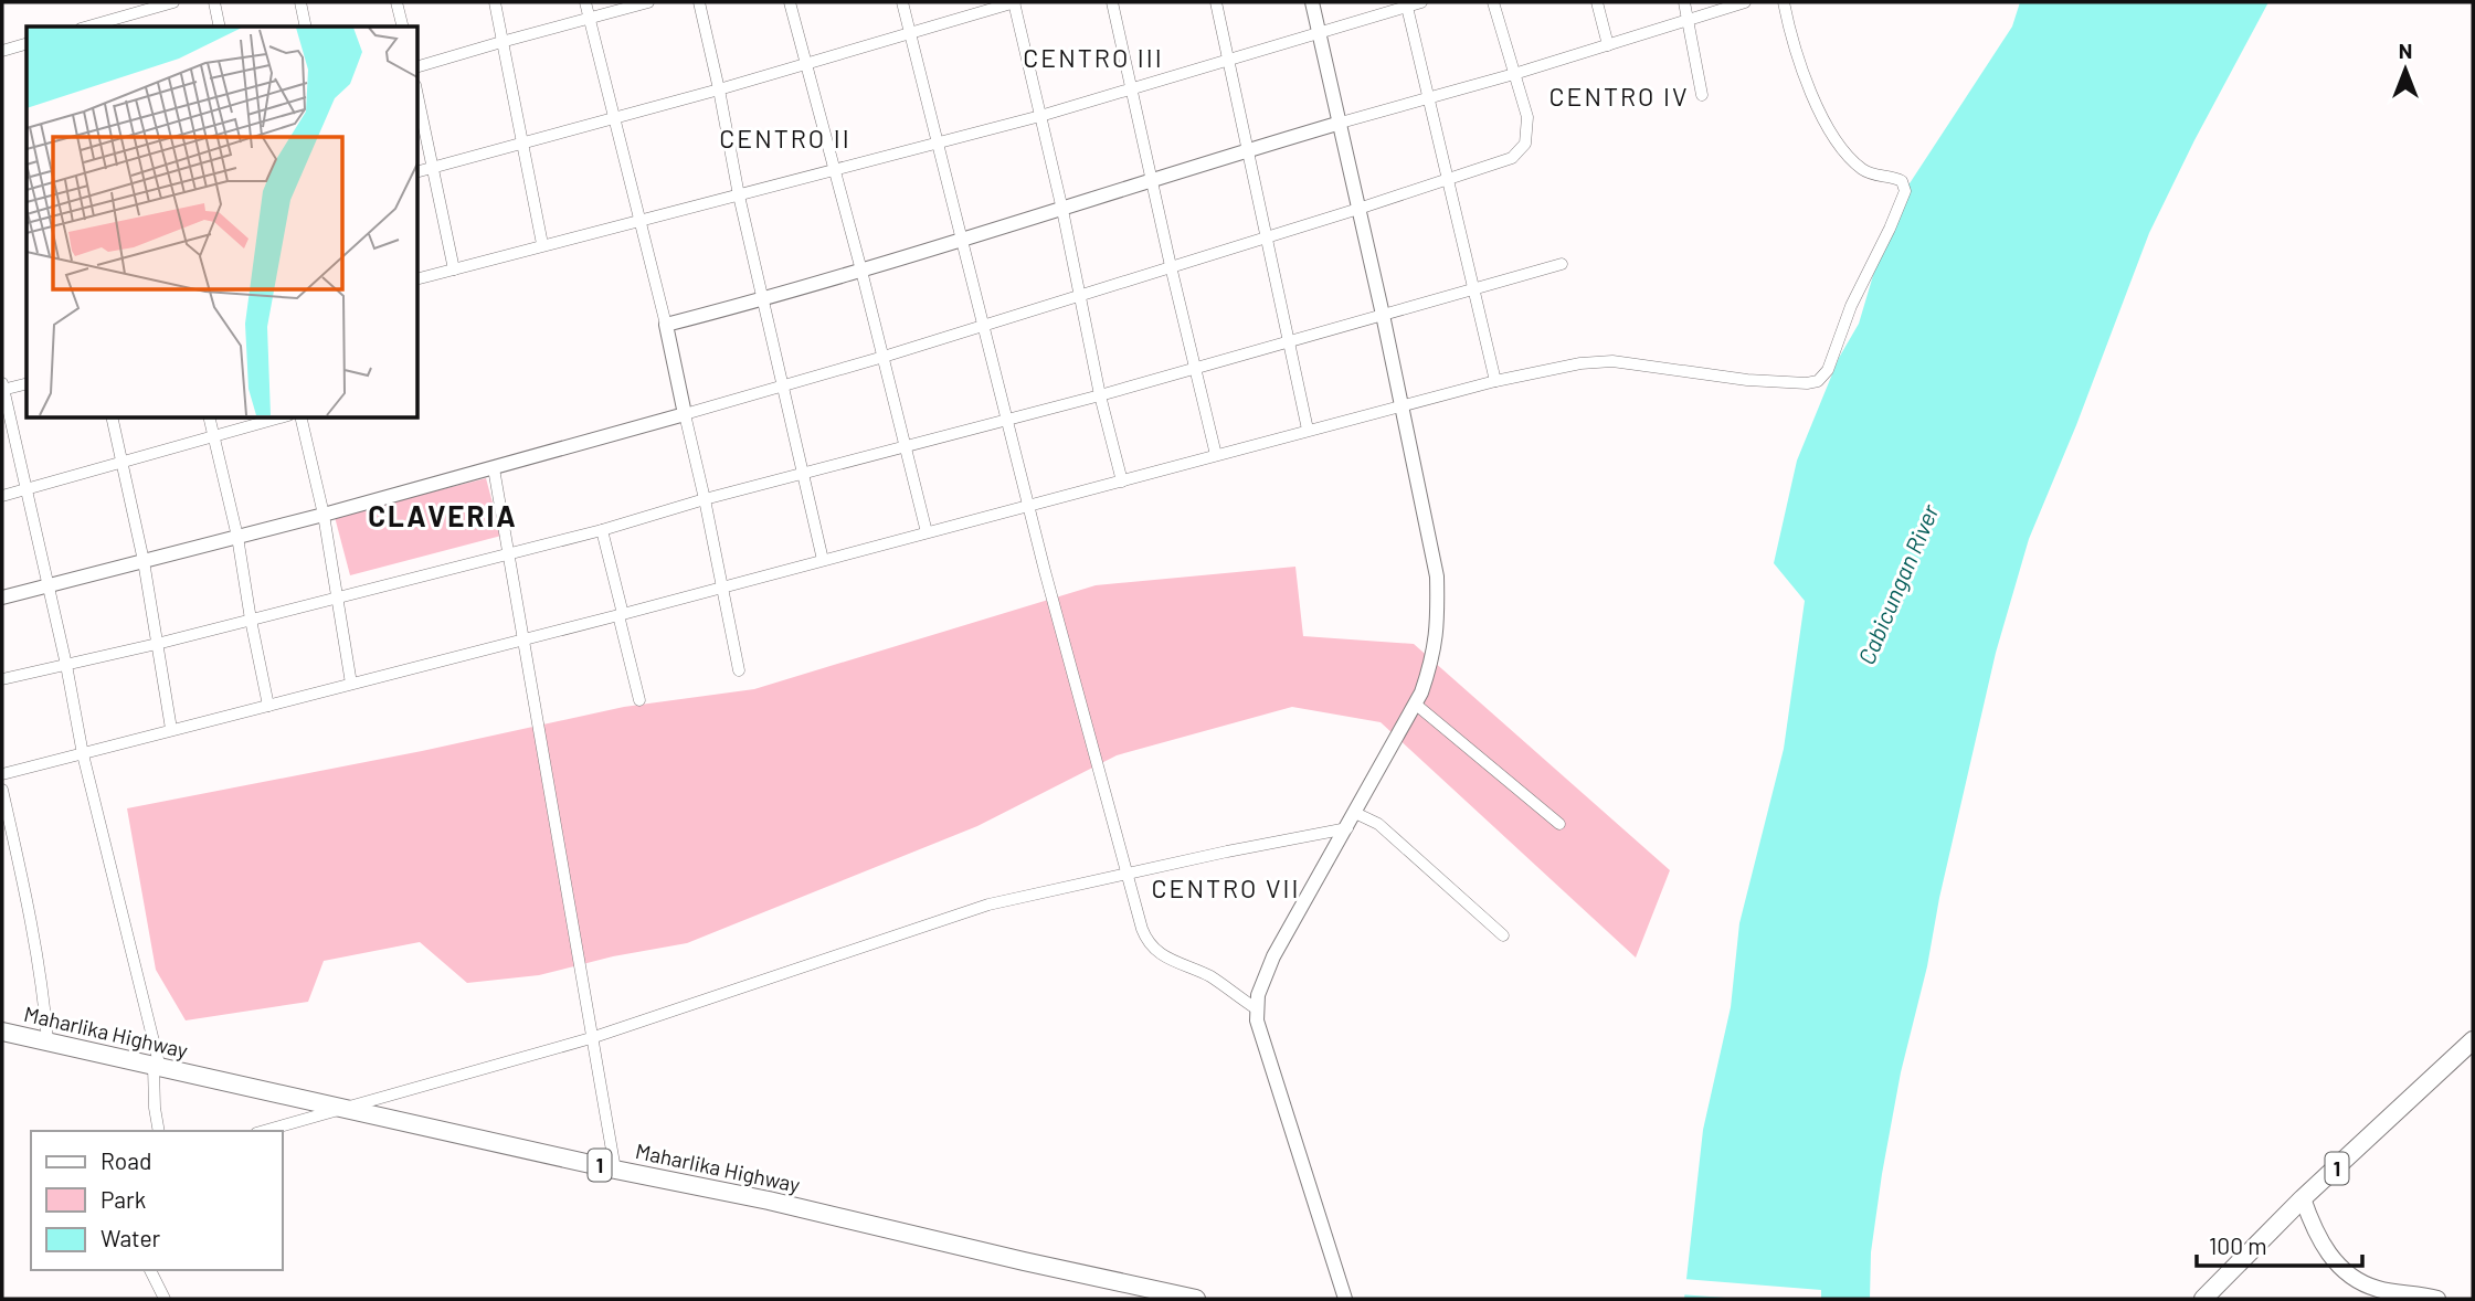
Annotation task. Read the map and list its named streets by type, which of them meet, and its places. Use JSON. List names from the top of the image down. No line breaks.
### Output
{"streets":{"highway":["Maharlika Highway","1"]},"districts":["CENTRO III","CENTRO IV","CENTRO II","CLAVERIA","CENTRO VII"],"water":["Cabicungan River"],"legend":["Road","Park","Water"],"scale_bar":"100 m","north":"top"}
